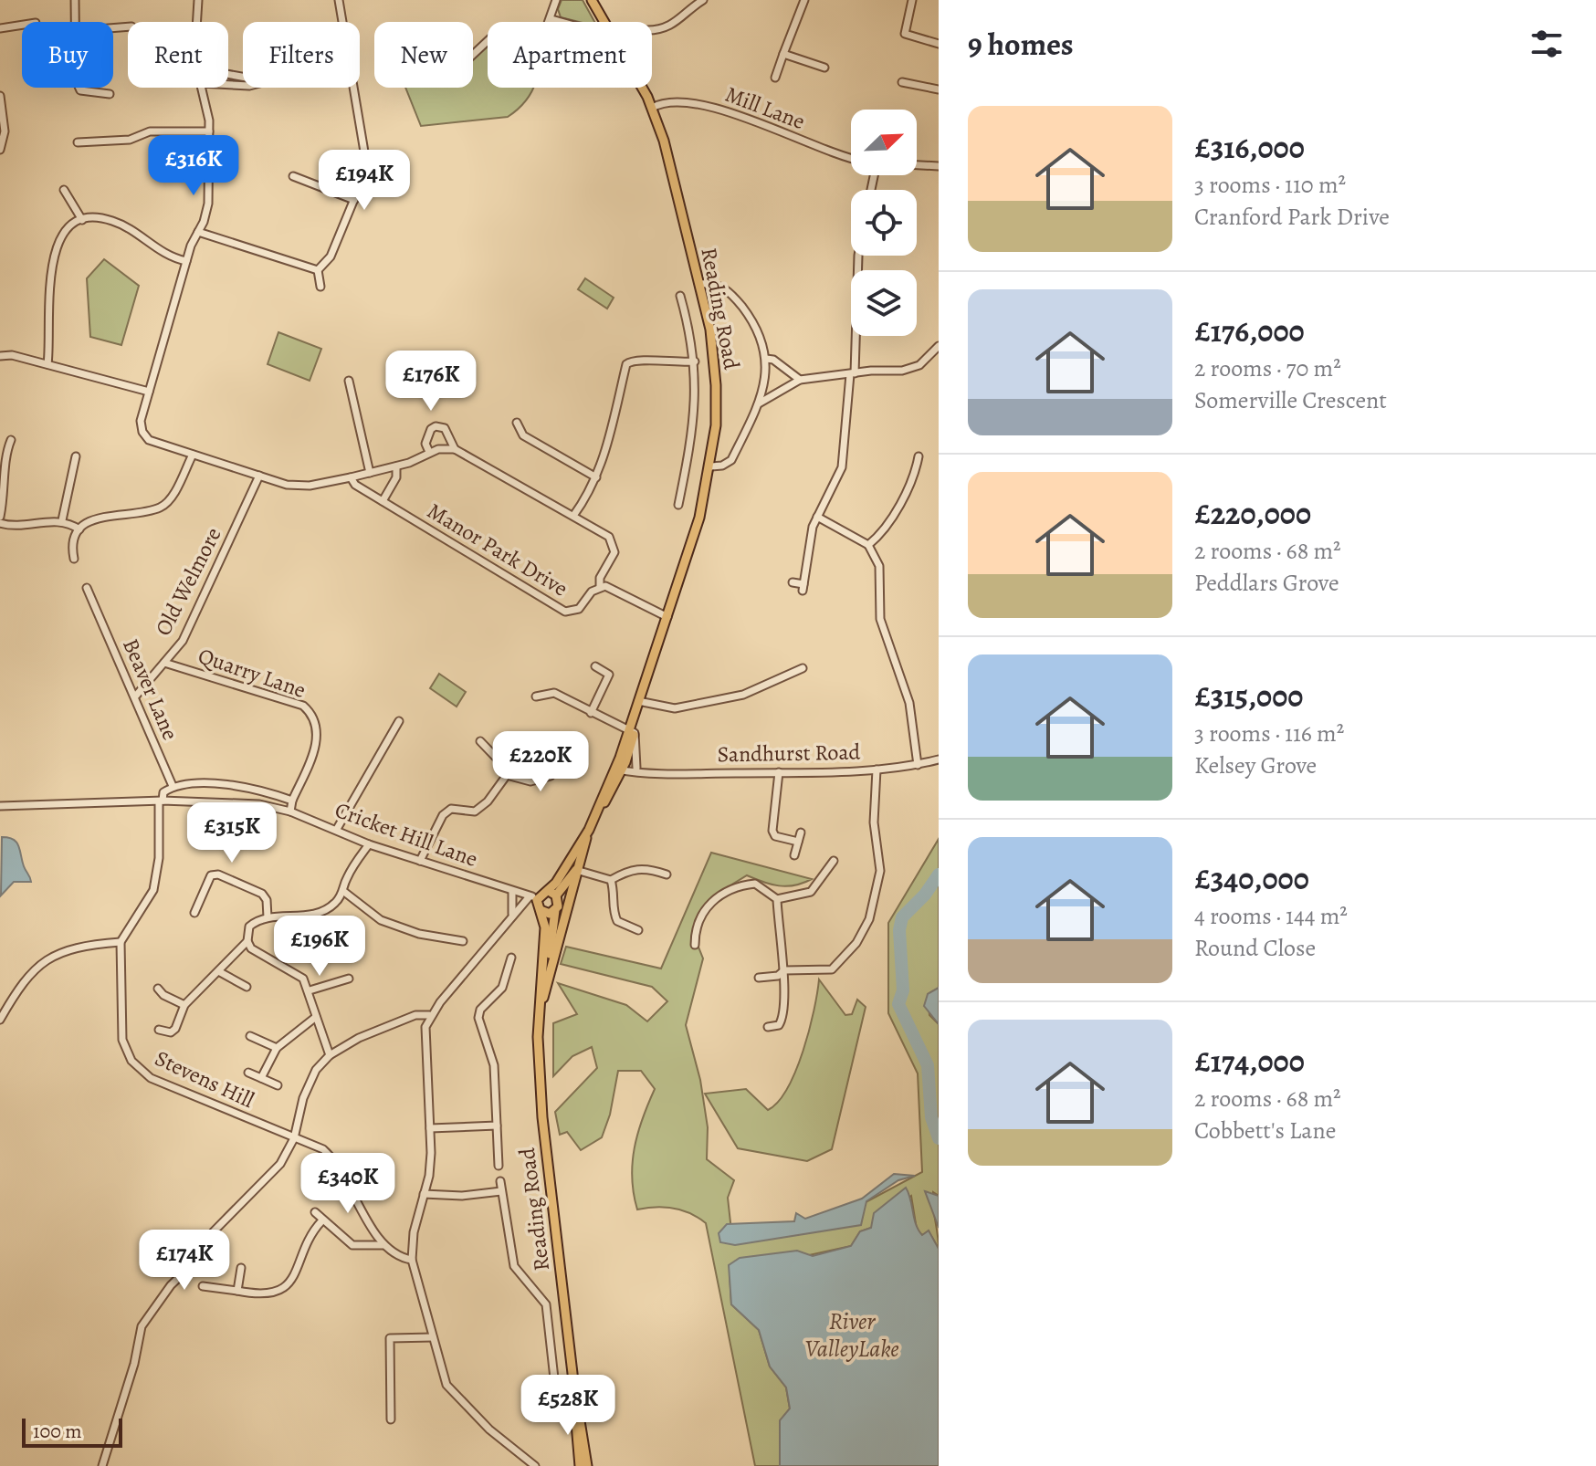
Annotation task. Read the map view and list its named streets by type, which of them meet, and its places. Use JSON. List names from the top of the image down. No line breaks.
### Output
{"streets":{"main road":["Reading Road"],"street":["Mill Lane","Manor Park Drive","Old Welmore","Quarry Lane","Beaver Lane","Sandhurst Road","Cricket Hill Lane","Stevens Hill"]},"crossings":[["Mill Lane","Reading Road"],["Reading Road","Manor Park Drive"],["Reading Road","Sandhurst Road"],["Reading Road","Cricket Hill Lane"],["Old Welmore","Quarry Lane"],["Old Welmore","Beaver Lane"],["Quarry Lane","Cricket Hill Lane"]],"water":["River ValleyLake"],"scale_bar":"100 m","north":"top right","page":{"heading":"9 homes","chip":["Buy","Rent","Filters","New","Apartment"],"list":[{"name":"£316,000","note":"3 rooms · 110 m² · Cranford Park Drive"},{"name":"£176,000","note":"2 rooms · 70 m² · Somerville Crescent"},{"name":"£220,000","note":"2 rooms · 68 m² · Peddlars Grove"},{"name":"£315,000","note":"3 rooms · 116 m² · Kelsey Grove"},{"name":"£340,000","note":"4 rooms · 144 m² · Round Close"},{"name":"£174,000","note":"2 rooms · 68 m² · Cobbett's Lane"}],"price":["£316K","£194K","£176K","£220K","£315K","£196K","£340K","£174K","£528K"],"scale":"100 m"}}
